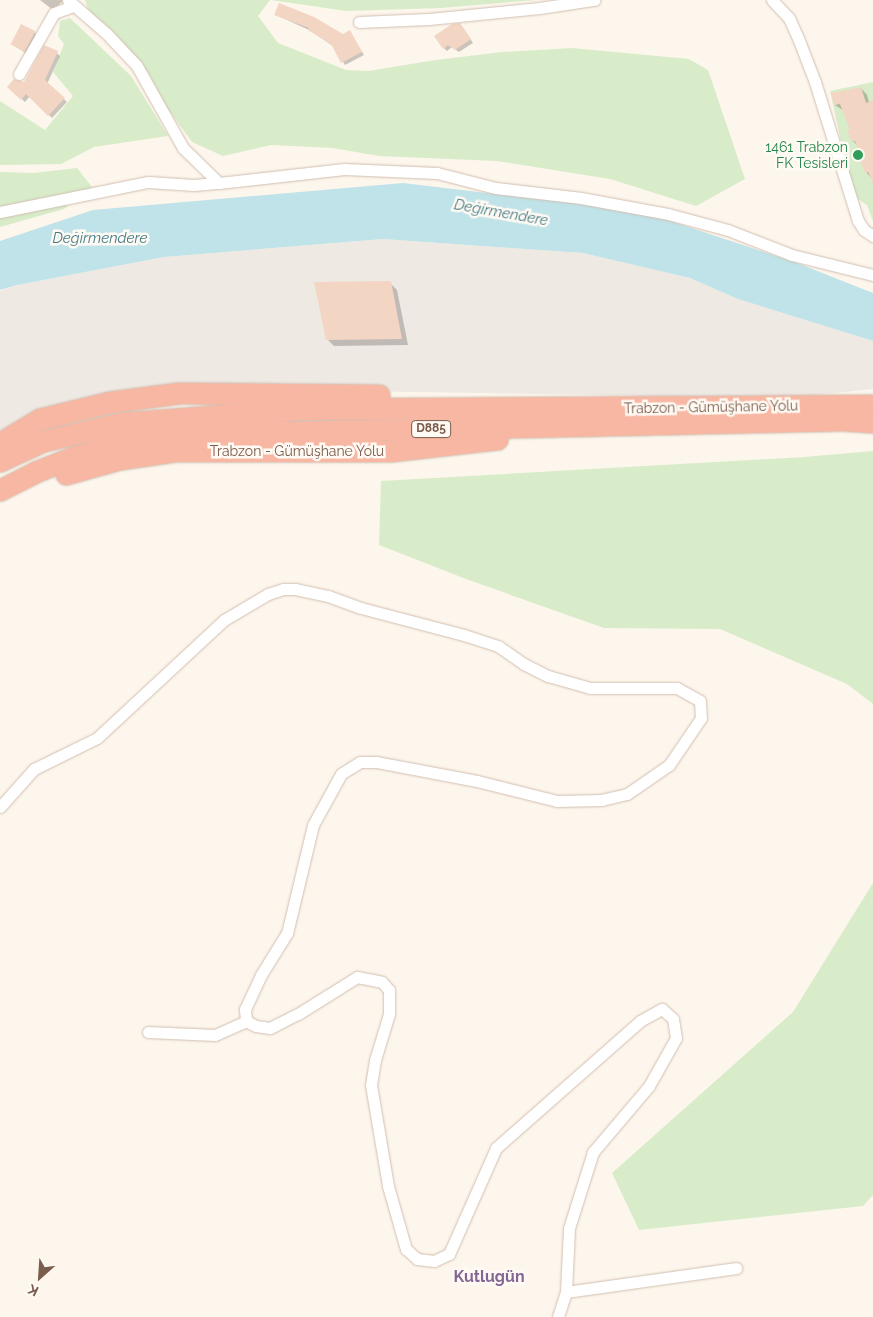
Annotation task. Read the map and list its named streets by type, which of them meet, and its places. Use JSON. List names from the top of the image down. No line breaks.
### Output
{"streets":{"highway":["Trabzon - Gümüşhane Yolu","D885"]},"districts":["Kutlugün"],"water":["Değirmendere"],"places":["1461 Trabzon FK Tesisleri"],"north":"bottom left"}
